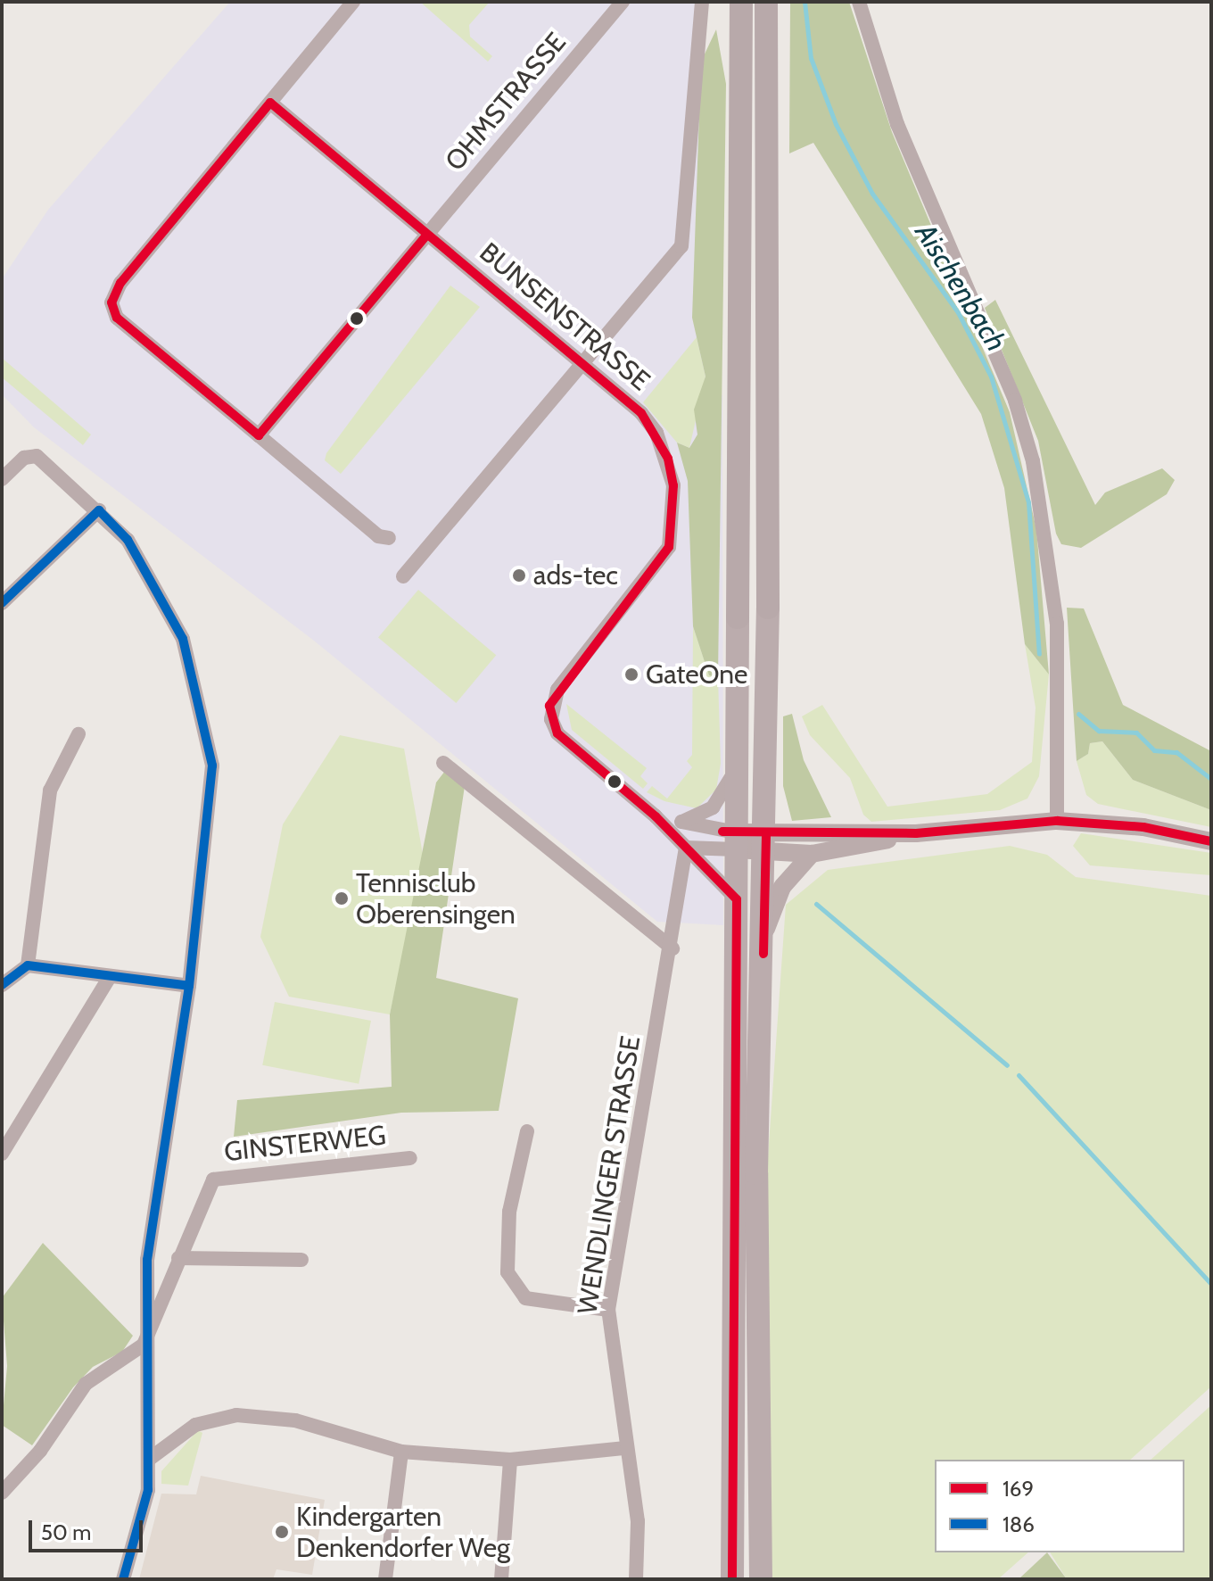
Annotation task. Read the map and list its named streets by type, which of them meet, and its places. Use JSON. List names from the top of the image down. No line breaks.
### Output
{"streets":{"street":["OHMSTRASSE","BUNSENSTRASSE","GINSTERWEG","WENDLINGER STRASSE"]},"crossings":[["OHMSTRASSE","BUNSENSTRASSE"],["BUNSENSTRASSE","WENDLINGER STRASSE"]],"water":["Aischenbach"],"places":["ads-tec","GateOne","Tennisclub Oberensingen","Kindergarten Denkendorfer Weg"],"lines":["transit line 169","transit line 186"],"legend":["169","186"],"scale_bar":"50 m"}
